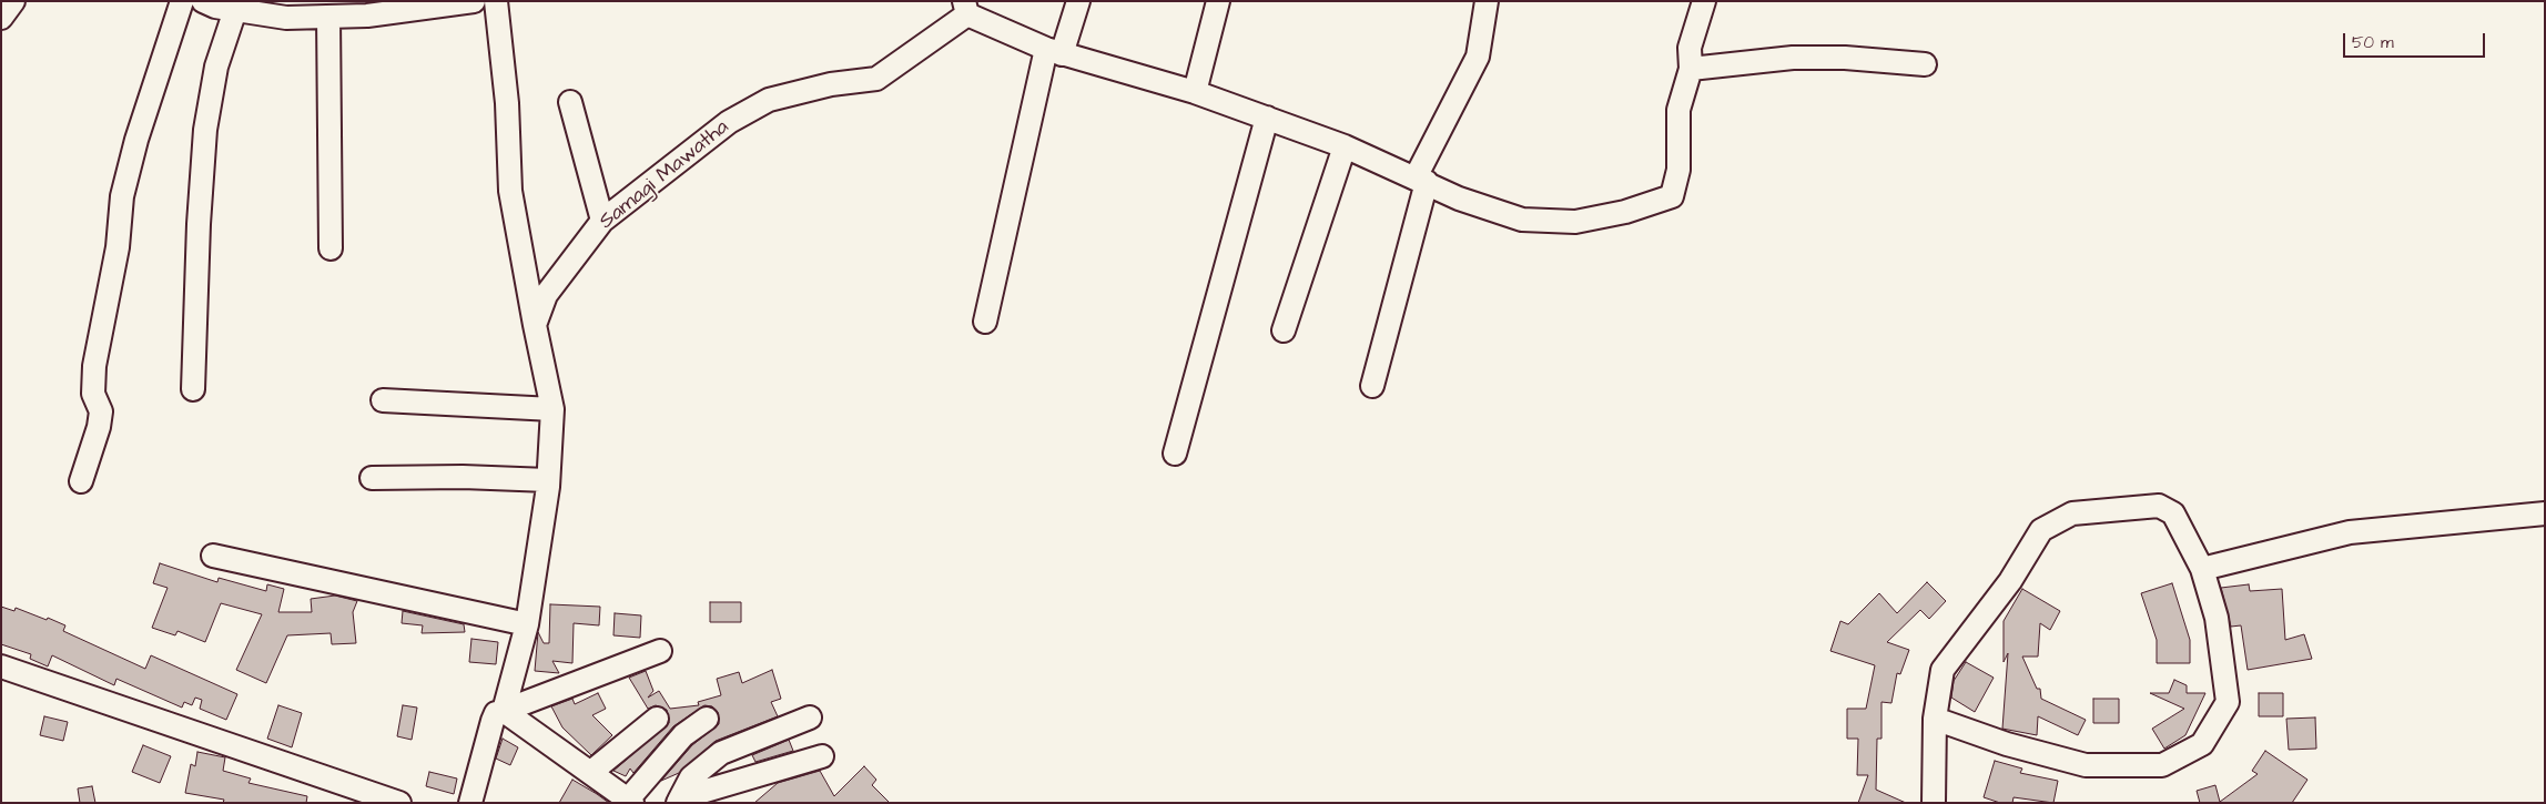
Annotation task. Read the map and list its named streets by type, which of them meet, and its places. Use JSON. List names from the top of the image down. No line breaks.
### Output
{"streets":{"street":["Samagi Mawatha"]},"scale_bar":"50 m"}
